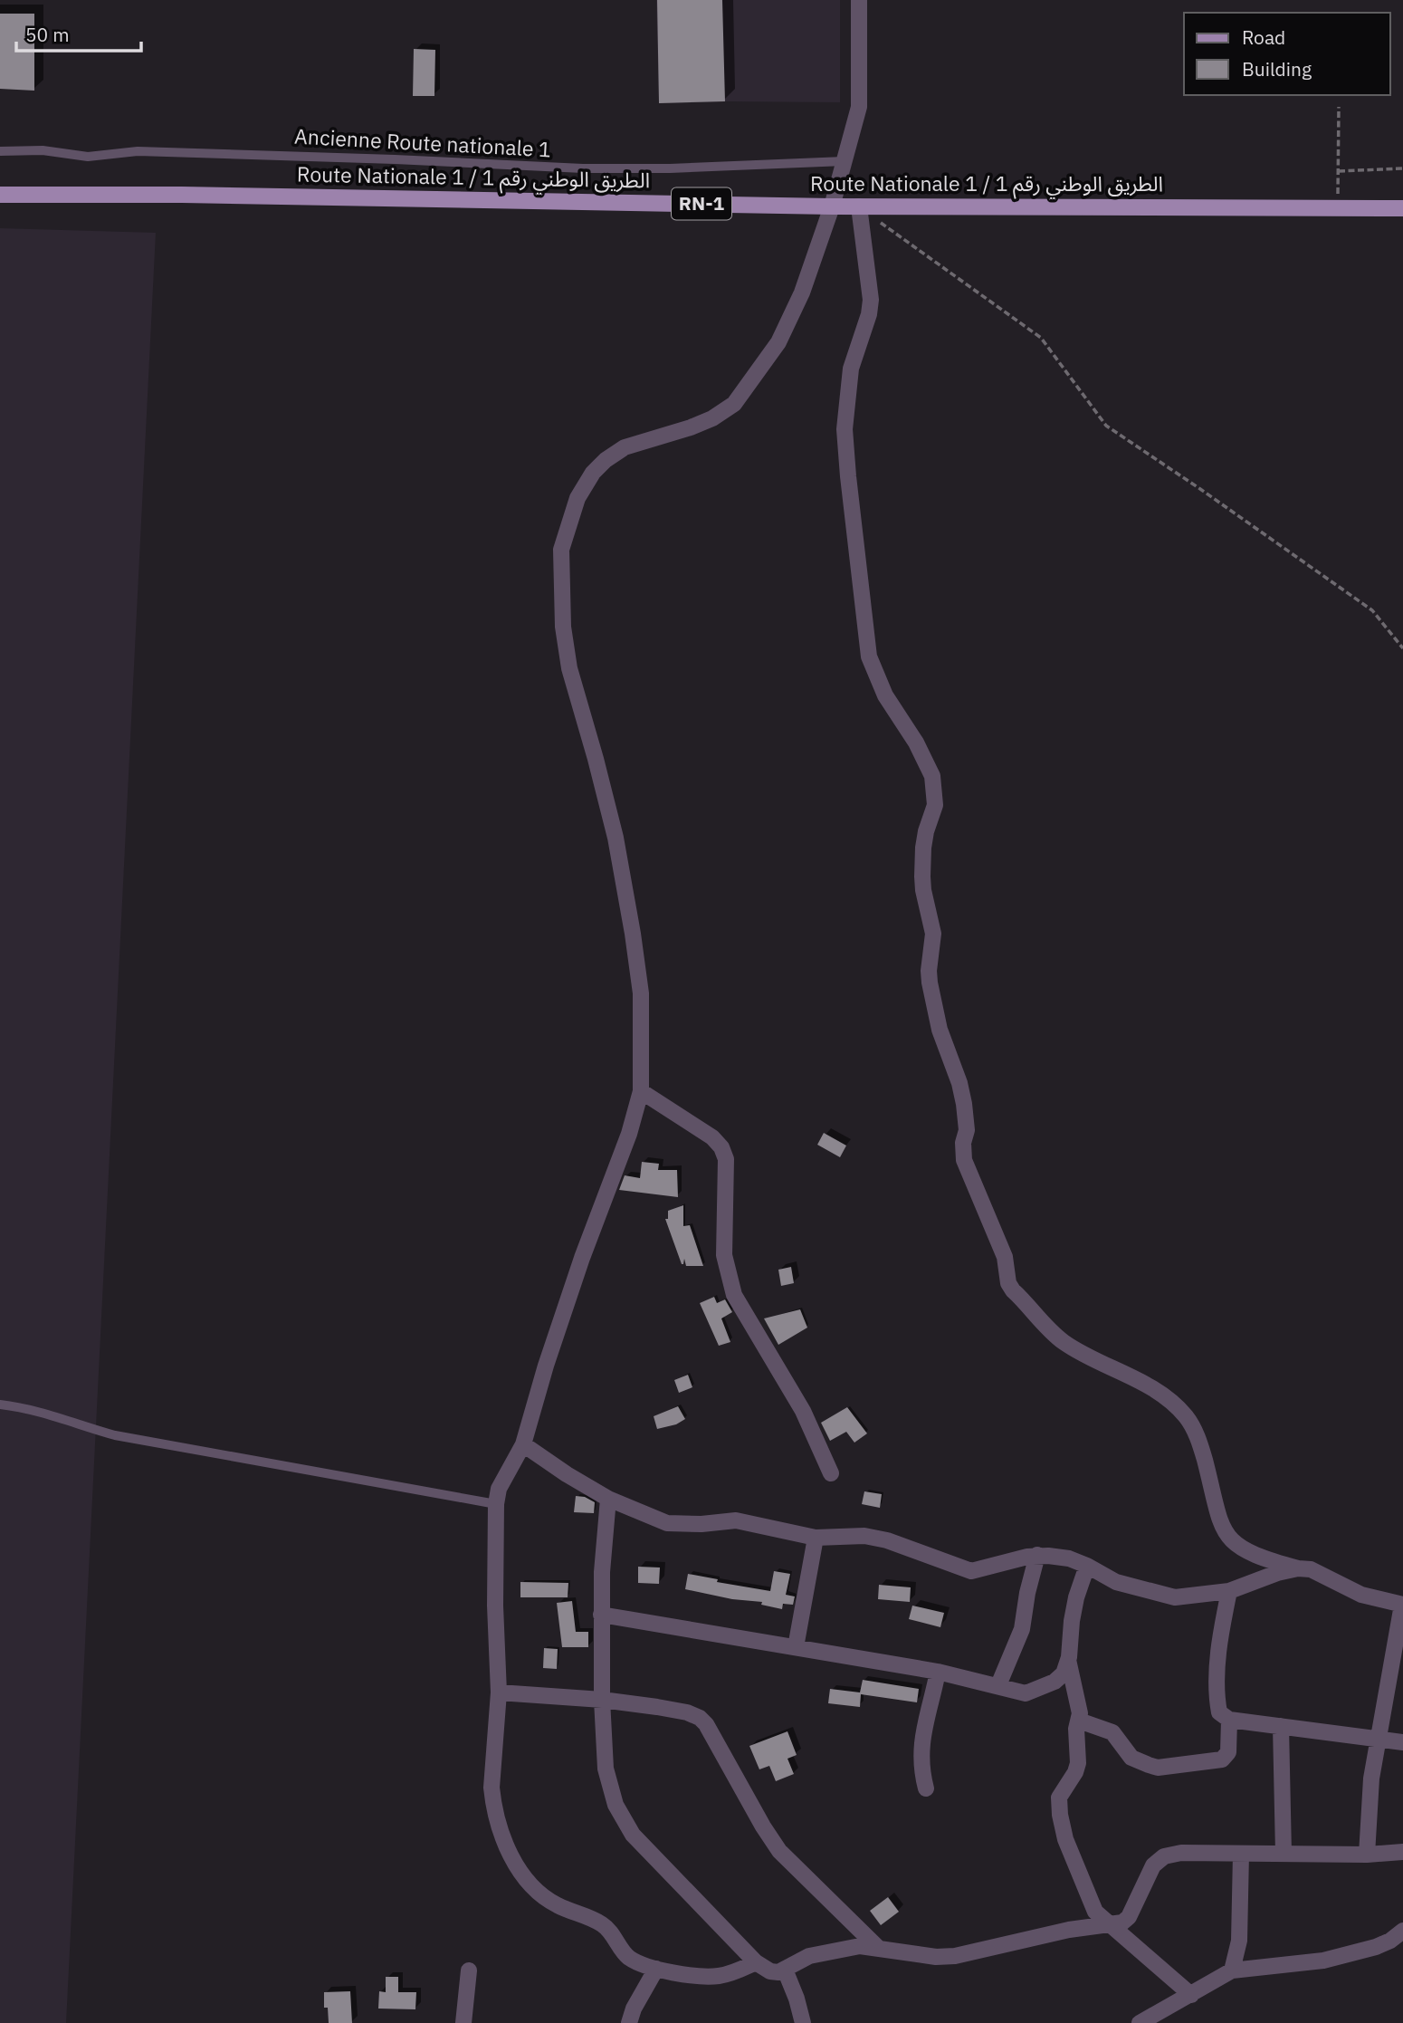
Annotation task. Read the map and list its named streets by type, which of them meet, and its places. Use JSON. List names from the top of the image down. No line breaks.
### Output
{"streets":{"main road":["Route Nationale 1 / الطريق الوطني رقم 1","RN-1"],"lane":["Ancienne Route nationale 1"]},"legend":["Road","Building"],"scale_bar":"50 m"}
